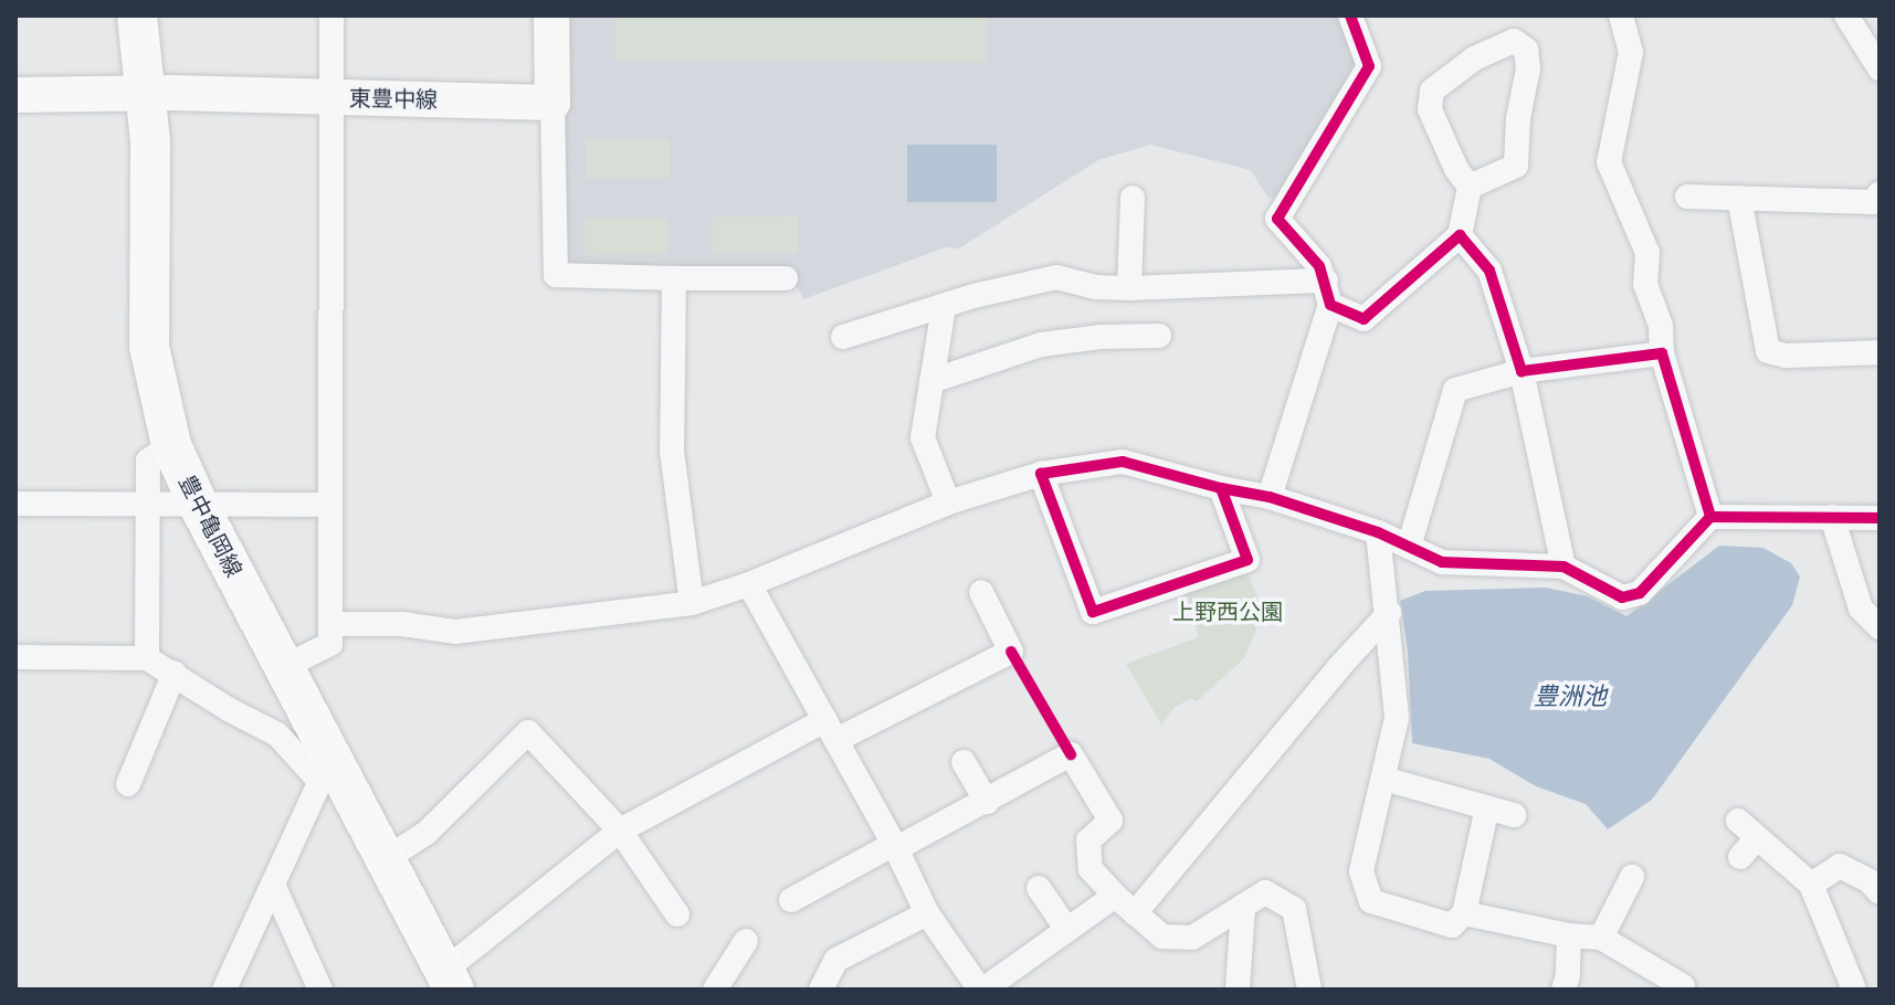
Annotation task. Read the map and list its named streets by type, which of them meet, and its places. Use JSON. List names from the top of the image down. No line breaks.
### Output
{"streets":{"main road":["豊中亀岡線"],"street":["東豊中線"]},"crossings":[["東豊中線","豊中亀岡線"]],"water":["豊洲池"],"parks":["上野西公園"]}
